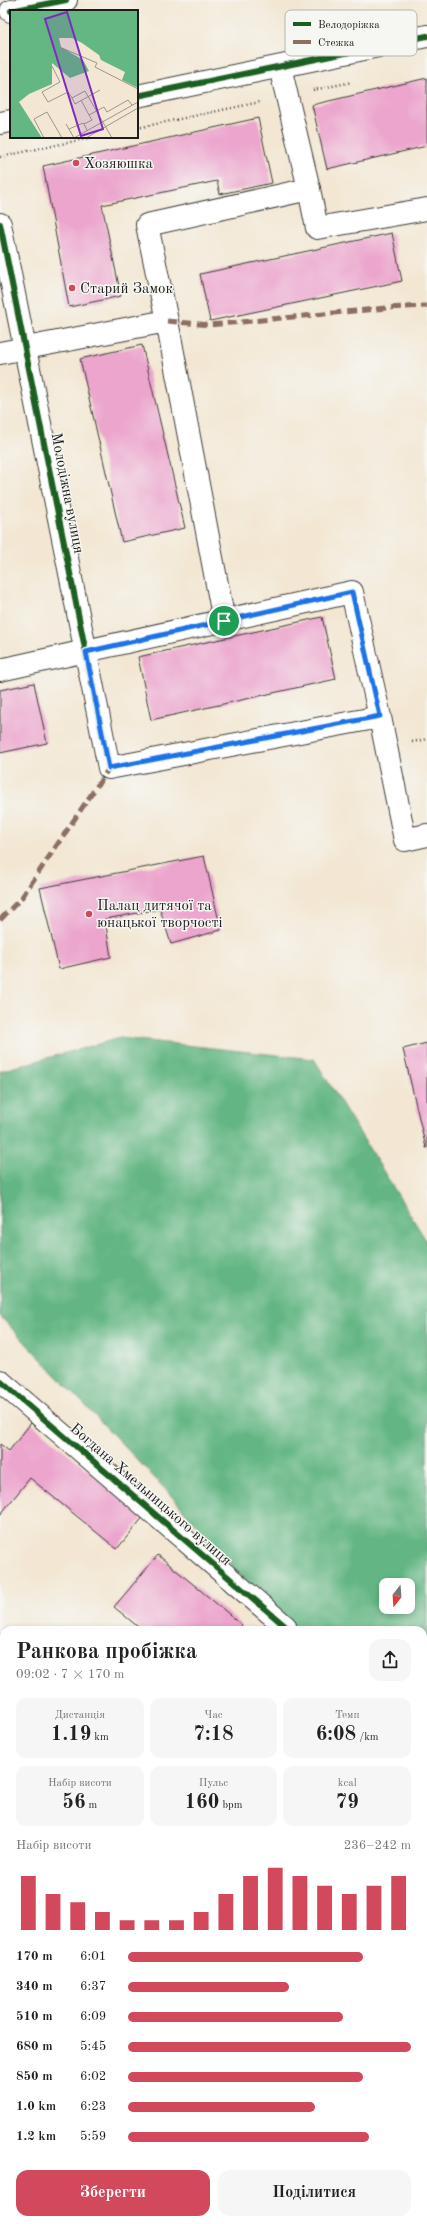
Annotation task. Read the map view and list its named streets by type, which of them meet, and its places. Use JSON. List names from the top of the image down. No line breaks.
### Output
{"streets":{"street":["Молодіжна вулиця","Богдана Хмельницького вулиця"]},"places":["Хозяюшка","Старий Замок","Палац дитячої та юнацької творчості"],"legend":["Велодоріжка","Стежка"],"north":"bottom","page":{"heading":["Ранкова пробіжка","09:02 · 7 × 170 m"],"stats":[["Дистанція","1.19 km"],["Час","7:18"],["Темп","6:08 /km"],["Набір висоти","56 m"],["Пульс","160 bpm"],["kcal","79"]],"chart":["Набір висоти","236–242 m"],"list":[{"name":"170 m","note":"6:01"},{"name":"340 m","note":"6:37"},{"name":"510 m","note":"6:09"},{"name":"680 m","note":"5:45"},{"name":"850 m","note":"6:02"},{"name":"1.0 km","note":"6:23"},{"name":"1.2 km","note":"5:59"}],"buttons":["Зберегти","Поділитися"]}}
